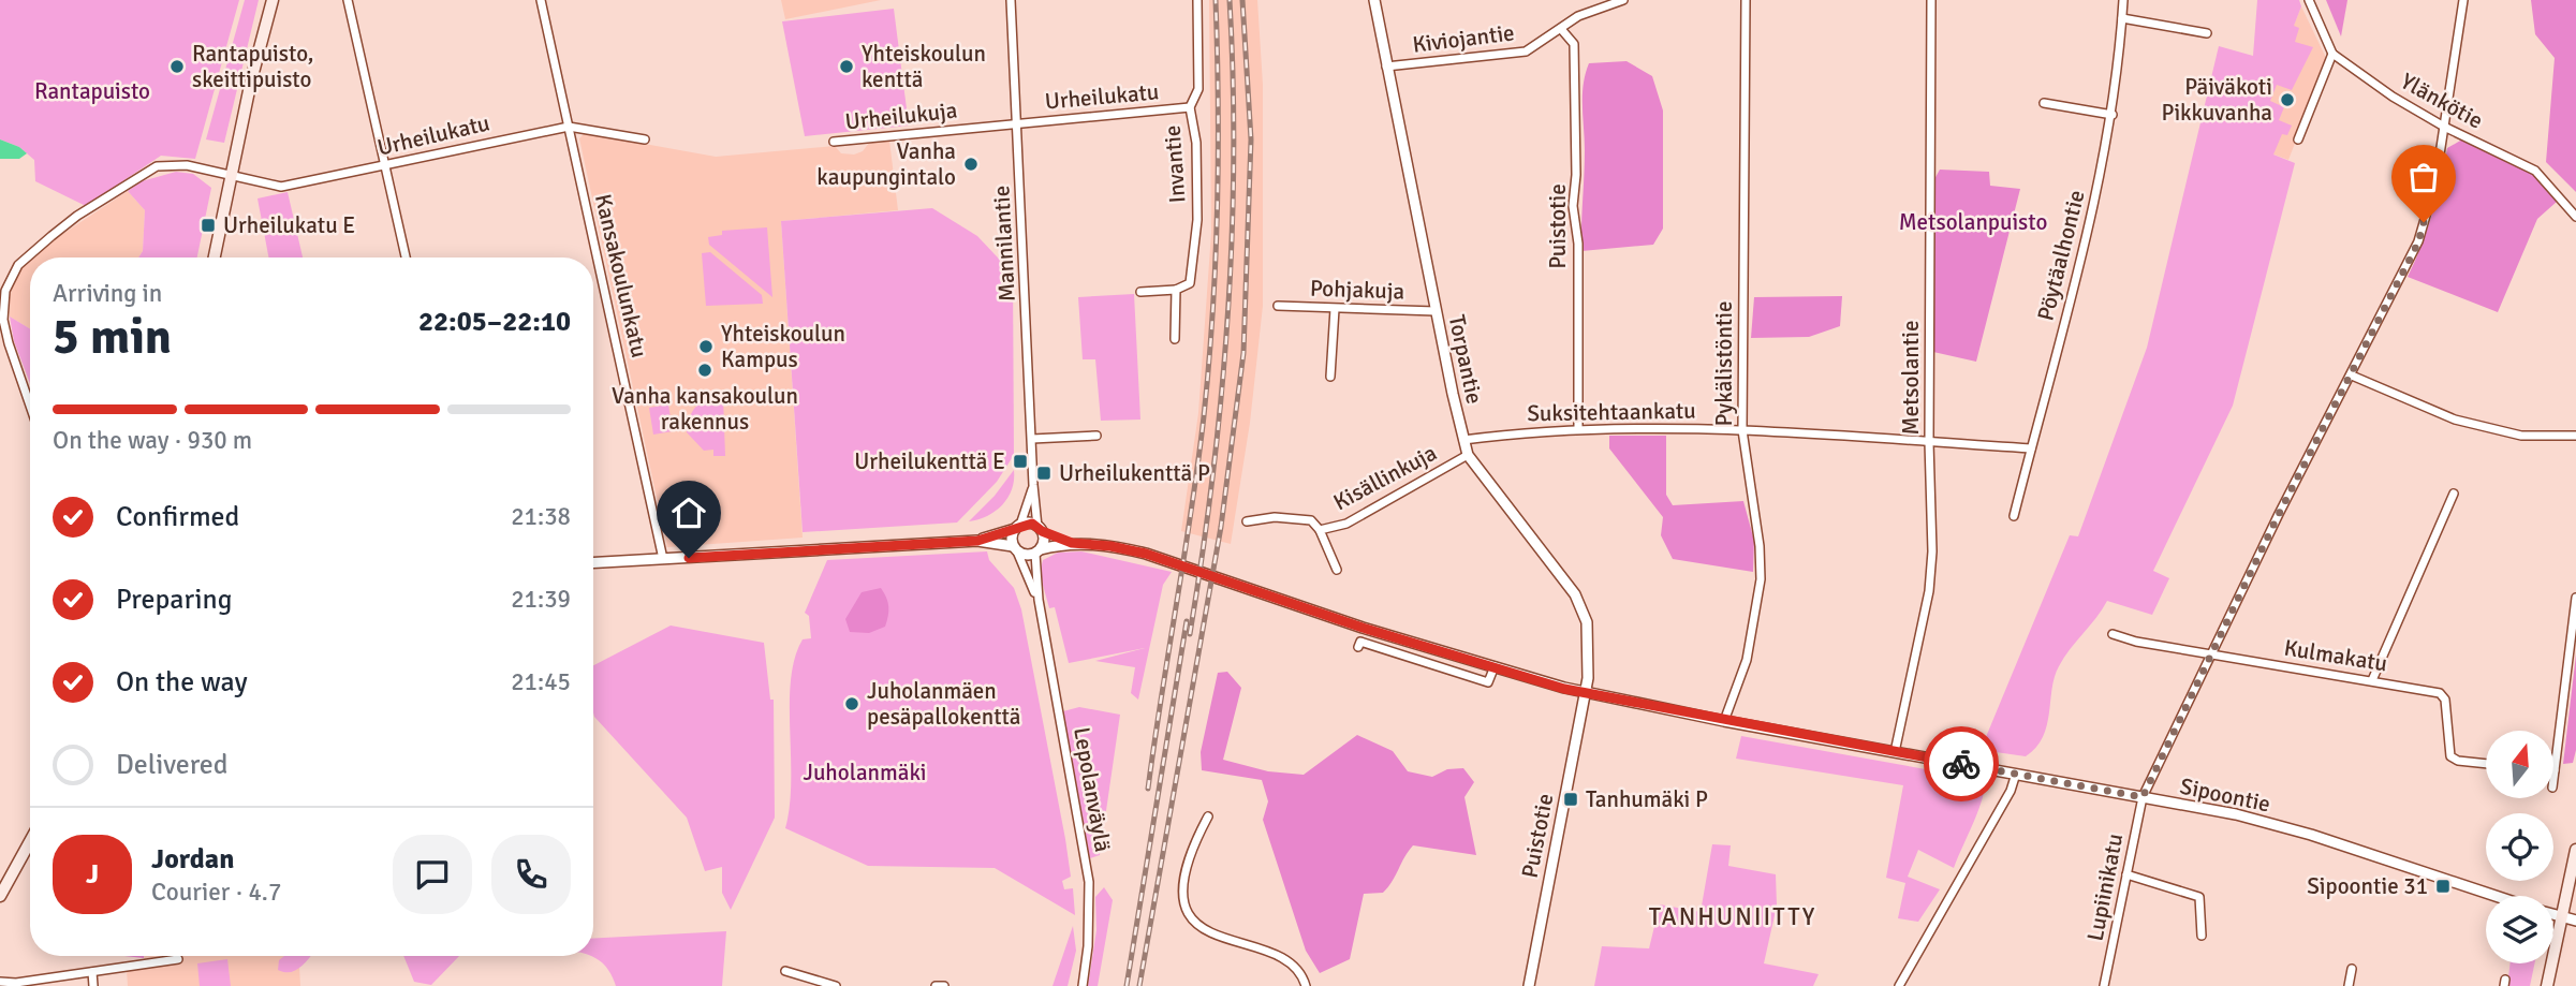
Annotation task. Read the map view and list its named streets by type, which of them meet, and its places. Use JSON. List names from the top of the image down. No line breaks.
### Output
{"streets":{"street":["Kiviojantie","Urheilukatu","Ylänkötie","Urheilukuja","Invantie","Puistotie","Mannilantie","Pöytäalhontie","Kansakoulunkatu","Pohjakuja","Torpantie","Pykälistöntie","Metsolantie","Suksitehtaankatu","Kisällinkuja","Kulmakatu","Lepolanväylä","Sipoontie","Lupiinikatu"]},"crossings":[["Kiviojantie","Puistotie"],["Kiviojantie","Torpantie"],["Urheilukatu","Urheilukuja"],["Urheilukatu","Invantie"],["Urheilukatu","Mannilantie"],["Urheilukatu","Kansakoulunkatu"],["Ylänkötie","Lupiinikatu"],["Urheilukuja","Mannilantie"],["Puistotie","Torpantie"],["Puistotie","Suksitehtaankatu"],["Puistotie","Sipoontie"],["Mannilantie","Sipoontie"],["Pöytäalhontie","Suksitehtaankatu"],["Pohjakuja","Torpantie"],["Torpantie","Suksitehtaankatu"],["Torpantie","Kisällinkuja"],["Torpantie","Sipoontie"],["Pykälistöntie","Suksitehtaankatu"],["Pykälistöntie","Sipoontie"],["Metsolantie","Suksitehtaankatu"],["Metsolantie","Sipoontie"],["Kulmakatu","Lupiinikatu"],["Lepolanväylä","Sipoontie"],["Sipoontie","Lupiinikatu"]],"districts":["TANHUNIITTY"],"parks":["Rantapuisto","Metsolanpuisto","Juholanmäki"],"places":{"other":["Rantapuisto, skeittipuisto","Yhteiskoulun kenttä","Päiväkoti Pikkuvanha","Vanha kaupungintalo","Yhteiskoulun Kampus","Vanha kansakoulun rakennus","Juholanmäen pesäpallokenttä"],"transit":["Urheilukatu E","Urheilukenttä E","Urheilukenttä P","Tanhumäki P","Sipoontie 31"]},"north":"top","page":{"heading":["5 min","Arriving in","22:05–22:10"],"panel":["Jordan","Courier · 4.7"],"bar":"On the way · 930 m","list":[["Confirmed","21:38"],["Preparing","21:39"],["On the way","21:45"],"Delivered"],"round":"J"}}
